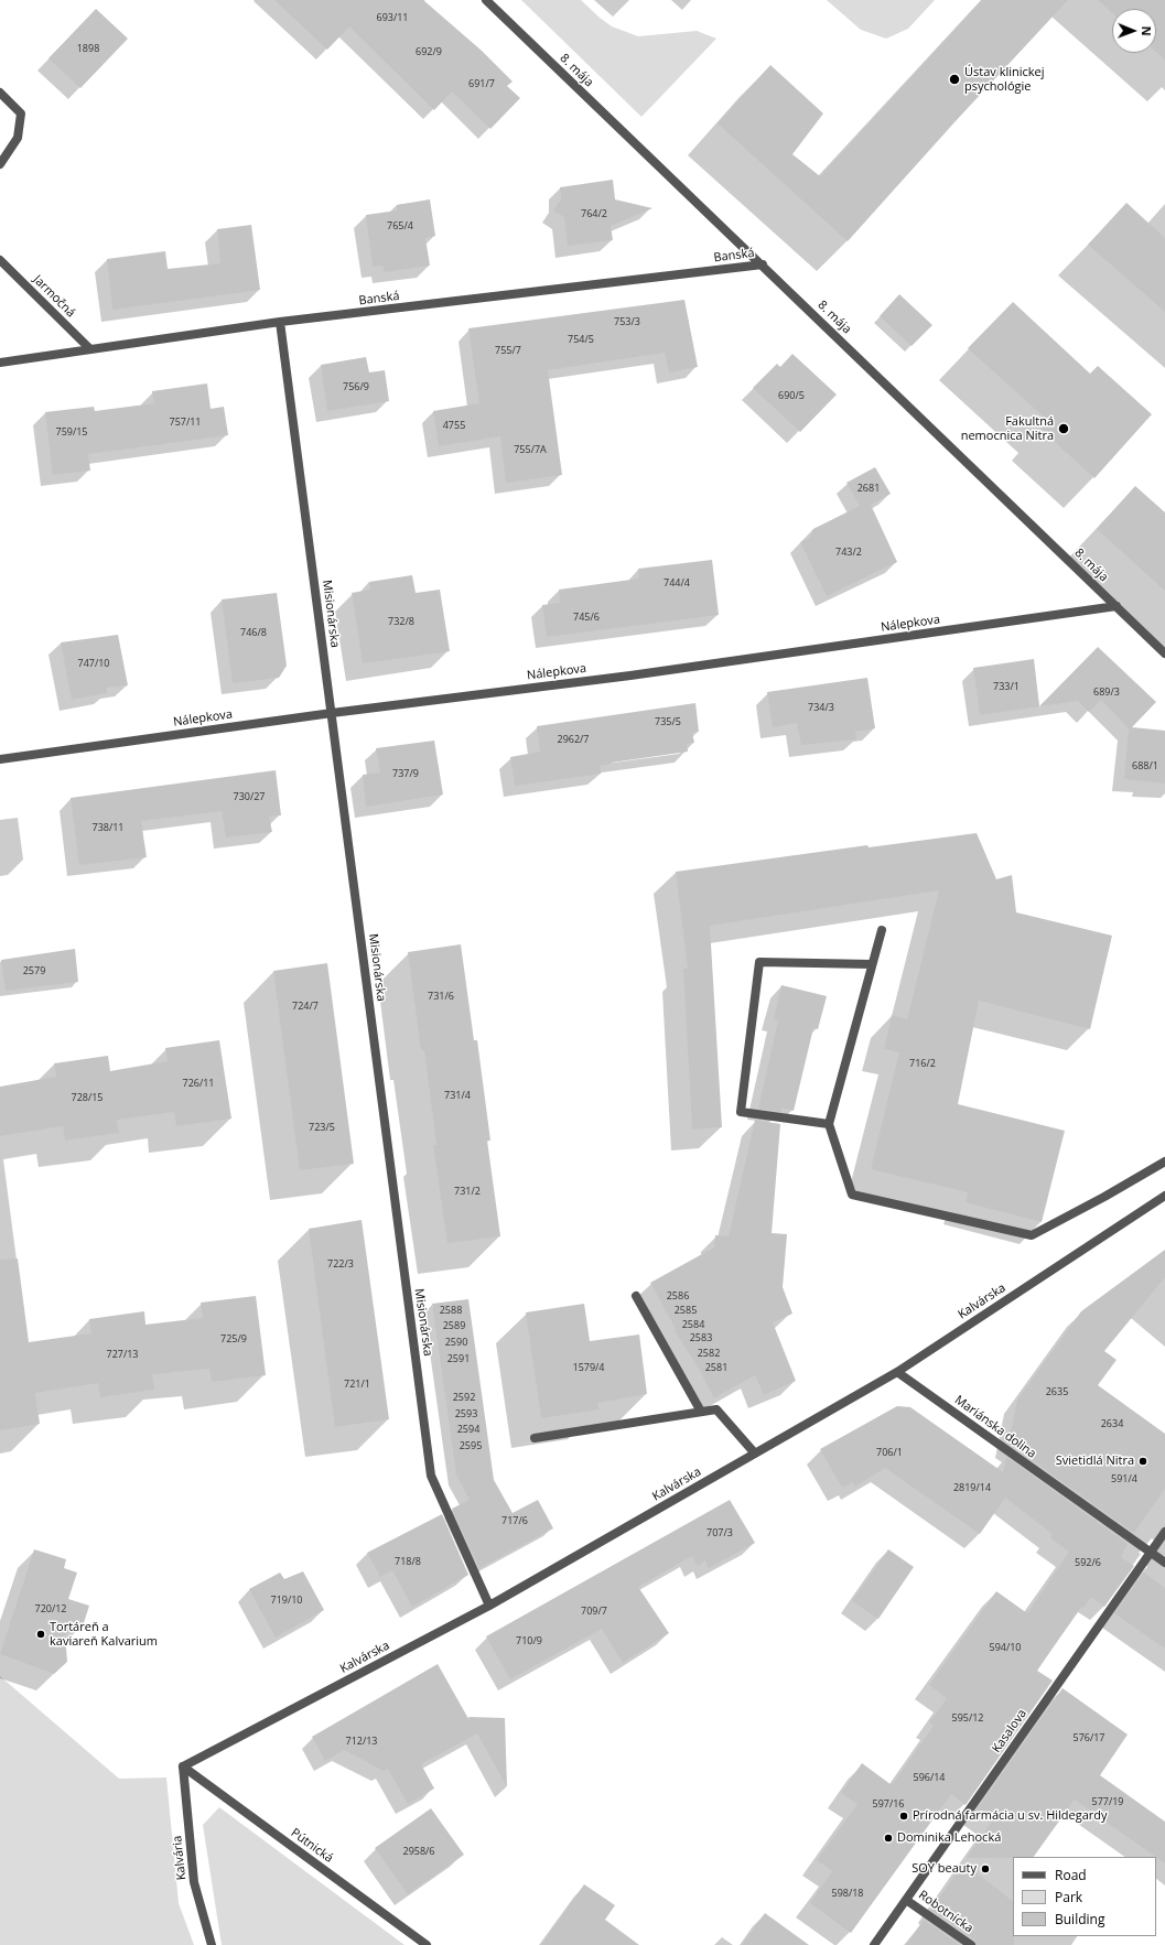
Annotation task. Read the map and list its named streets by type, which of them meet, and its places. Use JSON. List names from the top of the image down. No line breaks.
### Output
{"streets":{"street":["8. mája","Banská","Jarmočná","Misionárska","Nálepkova","Kalvárska","Mariánska dolina","Kasalova","Pútnická","Kalvária","Robotnícka"]},"crossings":[["8. mája","Banská"],["8. mája","Nálepkova"],["Banská","Jarmočná"],["Banská","Misionárska"],["Misionárska","Nálepkova"],["Misionárska","Kalvárska"],["Kalvárska","Mariánska dolina"],["Kalvárska","Pútnická"],["Kalvárska","Kalvária"],["Mariánska dolina","Kasalova"],["Kasalova","Robotnícka"],["Pútnická","Kalvária"]],"places":["Ústav klinickej psychológie","Fakultná nemocnica Nitra","Svietidlá Nitra","Tortáreň a kaviareň Kalvarium","Prírodná farmácia u sv. Hildegardy","Dominika Lehocká","SOY beauty"],"house_numbers":["693/11","1898","692/9","691/7","764/2","765/4","753/3","754/5","755/7","756/9","690/5","757/11","4755","759/15","755/7A","2681","743/2","744/4","745/6","732/8","746/8","747/10","733/1","689/3","734/3","735/5","2962/7","688/1","737/9","730/27","738/11","2579","731/6","724/7","716/2","726/11","731/4","728/15","723/5","731/2","722/3","2586","2588","2585","2584","2589","2583","725/9","2590","2582","727/13","2591","1579/4","2581","721/1","2635","2592","2593","2634","2594","2595","706/1","591/4","2819/14","717/6","707/3","718/8","592/6","719/10","720/12","709/7","710/9","594/10","595/12","576/17","712/13","596/14","577/19","597/16","2958/6","598/18"],"legend":["Road","Park","Building"],"north":"right"}
